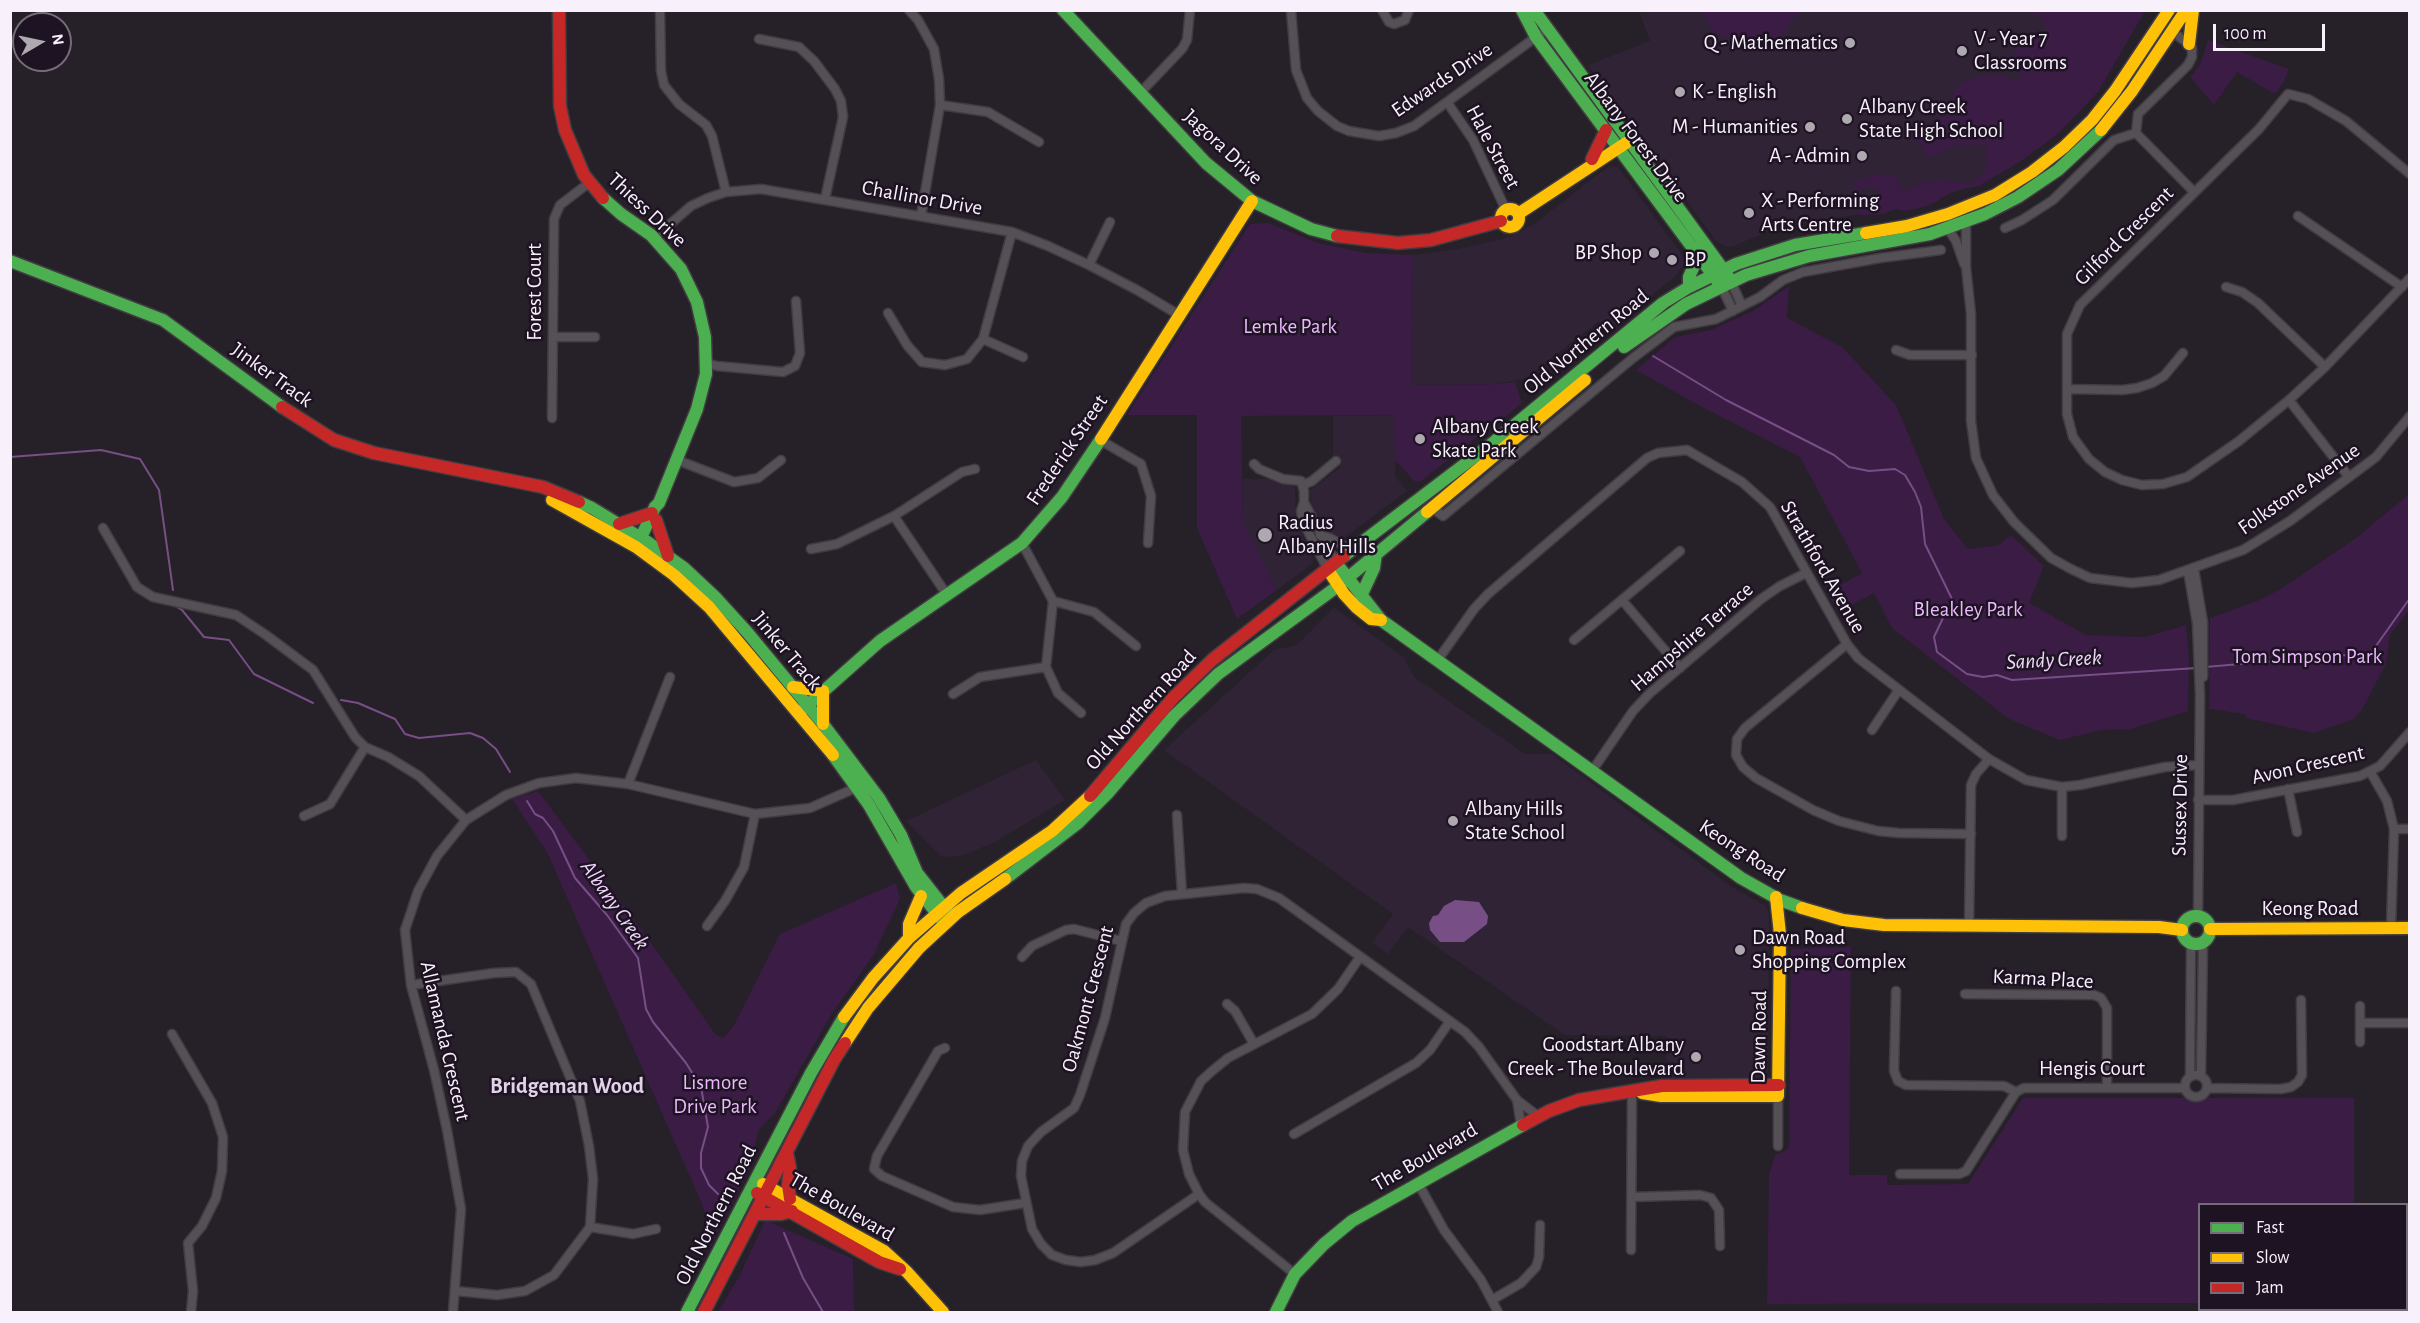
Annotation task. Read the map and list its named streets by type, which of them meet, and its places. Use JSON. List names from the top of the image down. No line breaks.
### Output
{"streets":{"main road":["Albany Forest Drive","Jagora Drive","Thiess Drive","Old Northern Road","Jinker Track","Frederick Street","Keong Road","Dawn Road","The Boulevard"],"street":["Edwards Drive","Hale Street","Challinor Drive","Gilford Crescent","Forest Court","Folkstone Avenue","Strathford Avenue","Hampshire Terrace","Avon Crescent","Sussex Drive","Karma Place","Oakmont Crescent","Allamanda Crescent","Hengis Court"]},"crossings":[["Edwards Drive","Albany Forest Drive"],["Edwards Drive","Hale Street"],["Albany Forest Drive","Old Northern Road"],["Jagora Drive","Hale Street"],["Jagora Drive","Frederick Street"],["Challinor Drive","Thiess Drive"],["Challinor Drive","Frederick Street"],["Thiess Drive","Forest Court"],["Thiess Drive","Jinker Track"],["Old Northern Road","Jinker Track"],["Old Northern Road","Folkstone Avenue"],["Old Northern Road","Keong Road"],["Old Northern Road","The Boulevard"],["Jinker Track","Frederick Street"],["Jinker Track","Allamanda Crescent"],["Folkstone Avenue","Sussex Drive"],["Strathford Avenue","Hampshire Terrace"],["Strathford Avenue","Sussex Drive"],["Strathford Avenue","Keong Road"],["Hampshire Terrace","Keong Road"],["Avon Crescent","Sussex Drive"],["Sussex Drive","Keong Road"],["Keong Road","Dawn Road"],["Karma Place","Hengis Court"],["Oakmont Crescent","The Boulevard"],["Dawn Road","The Boulevard"]],"districts":["Bridgeman Wood"],"water":["Sandy Creek","Albany Creek"],"parks":["Lemke Park","Bleakley Park","Tom Simpson Park","Lismore Drive Park"],"places":["Q - Mathematics","V - Year 7 Classrooms","K - English","Albany Creek State High School","M - Humanities","A - Admin","X - Performing Arts Centre","BP Shop","BP","Albany Creek Skate Park","Radius Albany Hills","Albany Hills State School","Dawn Road Shopping Complex","Goodstart Albany Creek - The Boulevard"],"legend":["Fast","Slow","Jam"],"scale_bar":"100 m","north":"right"}
